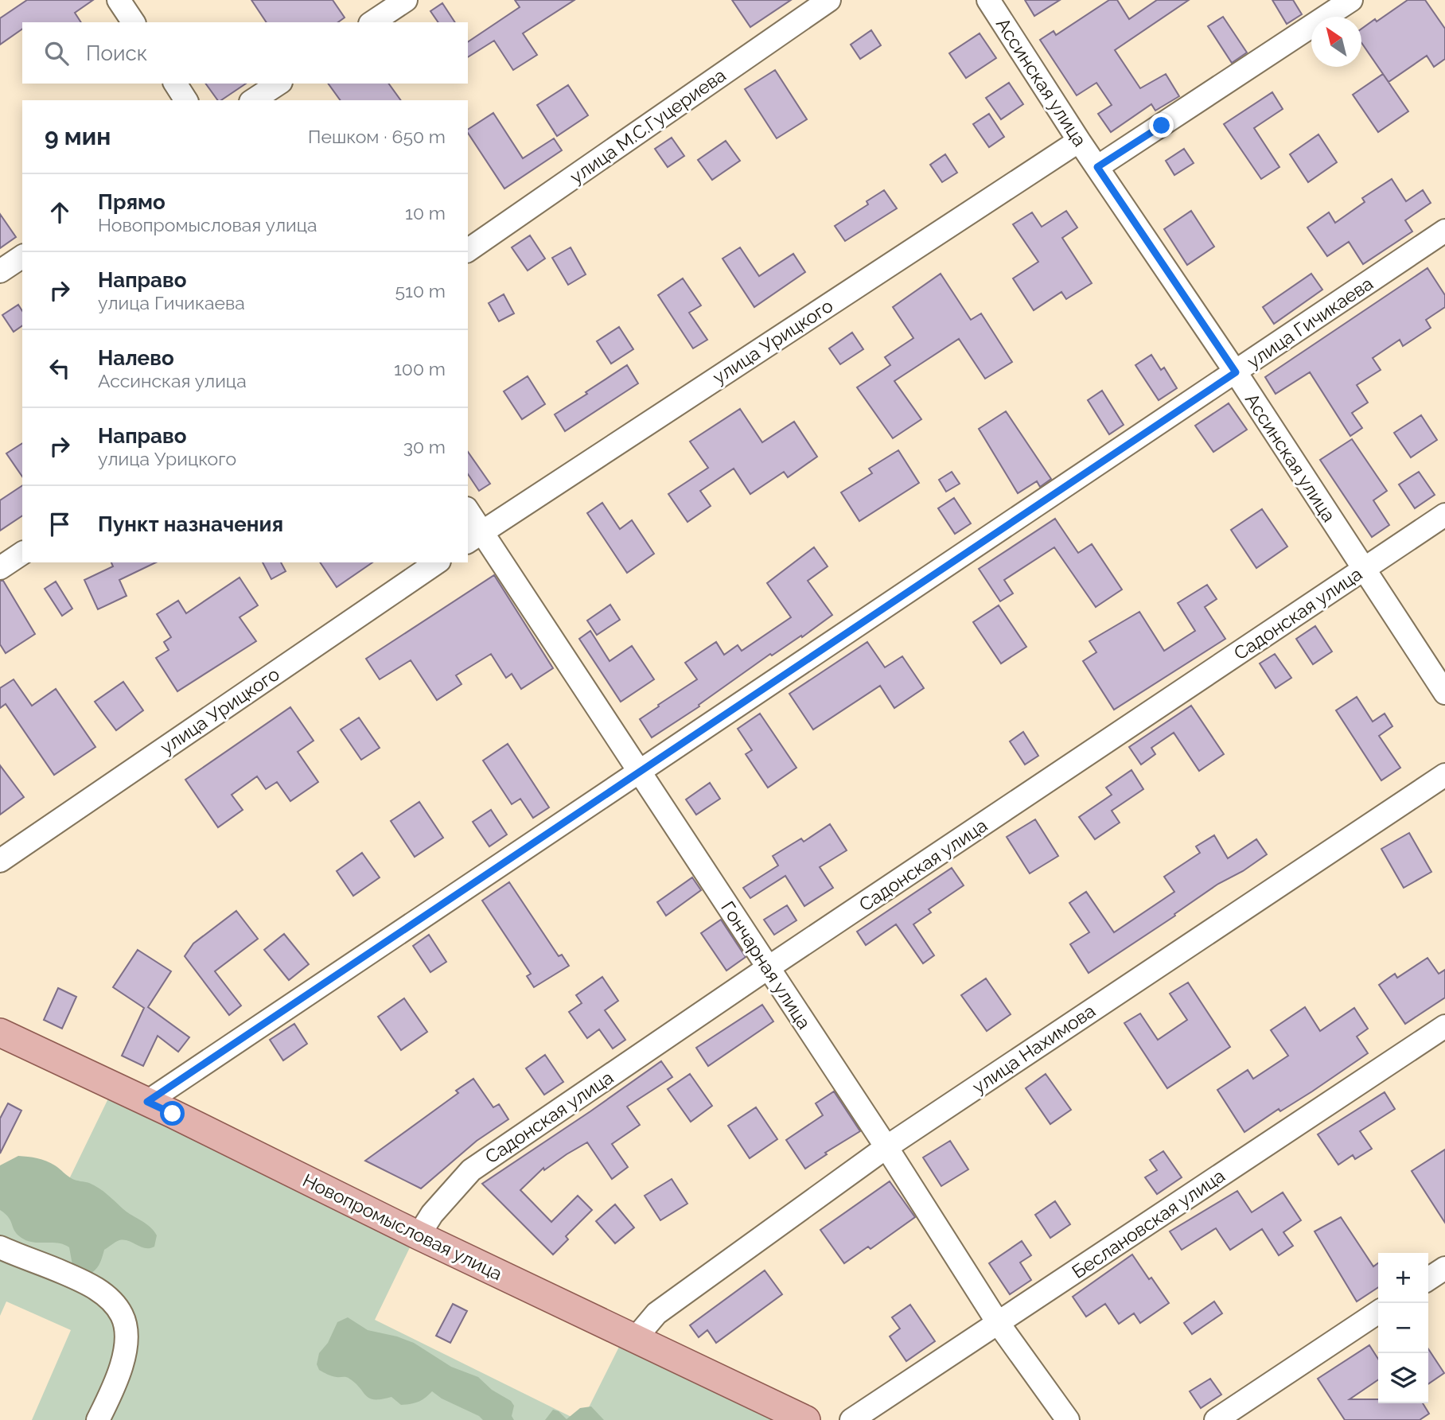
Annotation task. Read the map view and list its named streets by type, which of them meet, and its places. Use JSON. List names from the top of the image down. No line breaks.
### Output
{"streets":{"main road":["Новопромысловая улица"],"street":["Ассинская улица","улица М.С.Гуцериева","улица Гичикаева","улица Урицкого","Садонская улица","Гончарная улица","улица Нахимова","Беслановская улица"]},"crossings":[["Ассинская улица","улица Гичикаева"],["Ассинская улица","улица Урицкого"],["Ассинская улица","Садонская улица"],["улица Гичикаева","Гончарная улица"],["улица Гичикаева","Новопромысловая улица"],["улица Урицкого","Гончарная улица"],["Садонская улица","Гончарная улица"],["Садонская улица","Новопромысловая улица"],["Гончарная улица","улица Нахимова"],["Гончарная улица","Беслановская улица"],["улица Нахимова","Новопромысловая улица"]],"north":"top left","page":{"search":"Поиск","heading":["9 мин","Пешком · 650 m"],"list":[["Прямо","Новопромысловая улица","10 m"],["Направо","улица Гичикаева","510 m"],["Налево","Ассинская улица","100 m"],["Направо","улица Урицкого","30 m"],"Пункт назначения"],"map_buttons":["+","−"]}}
